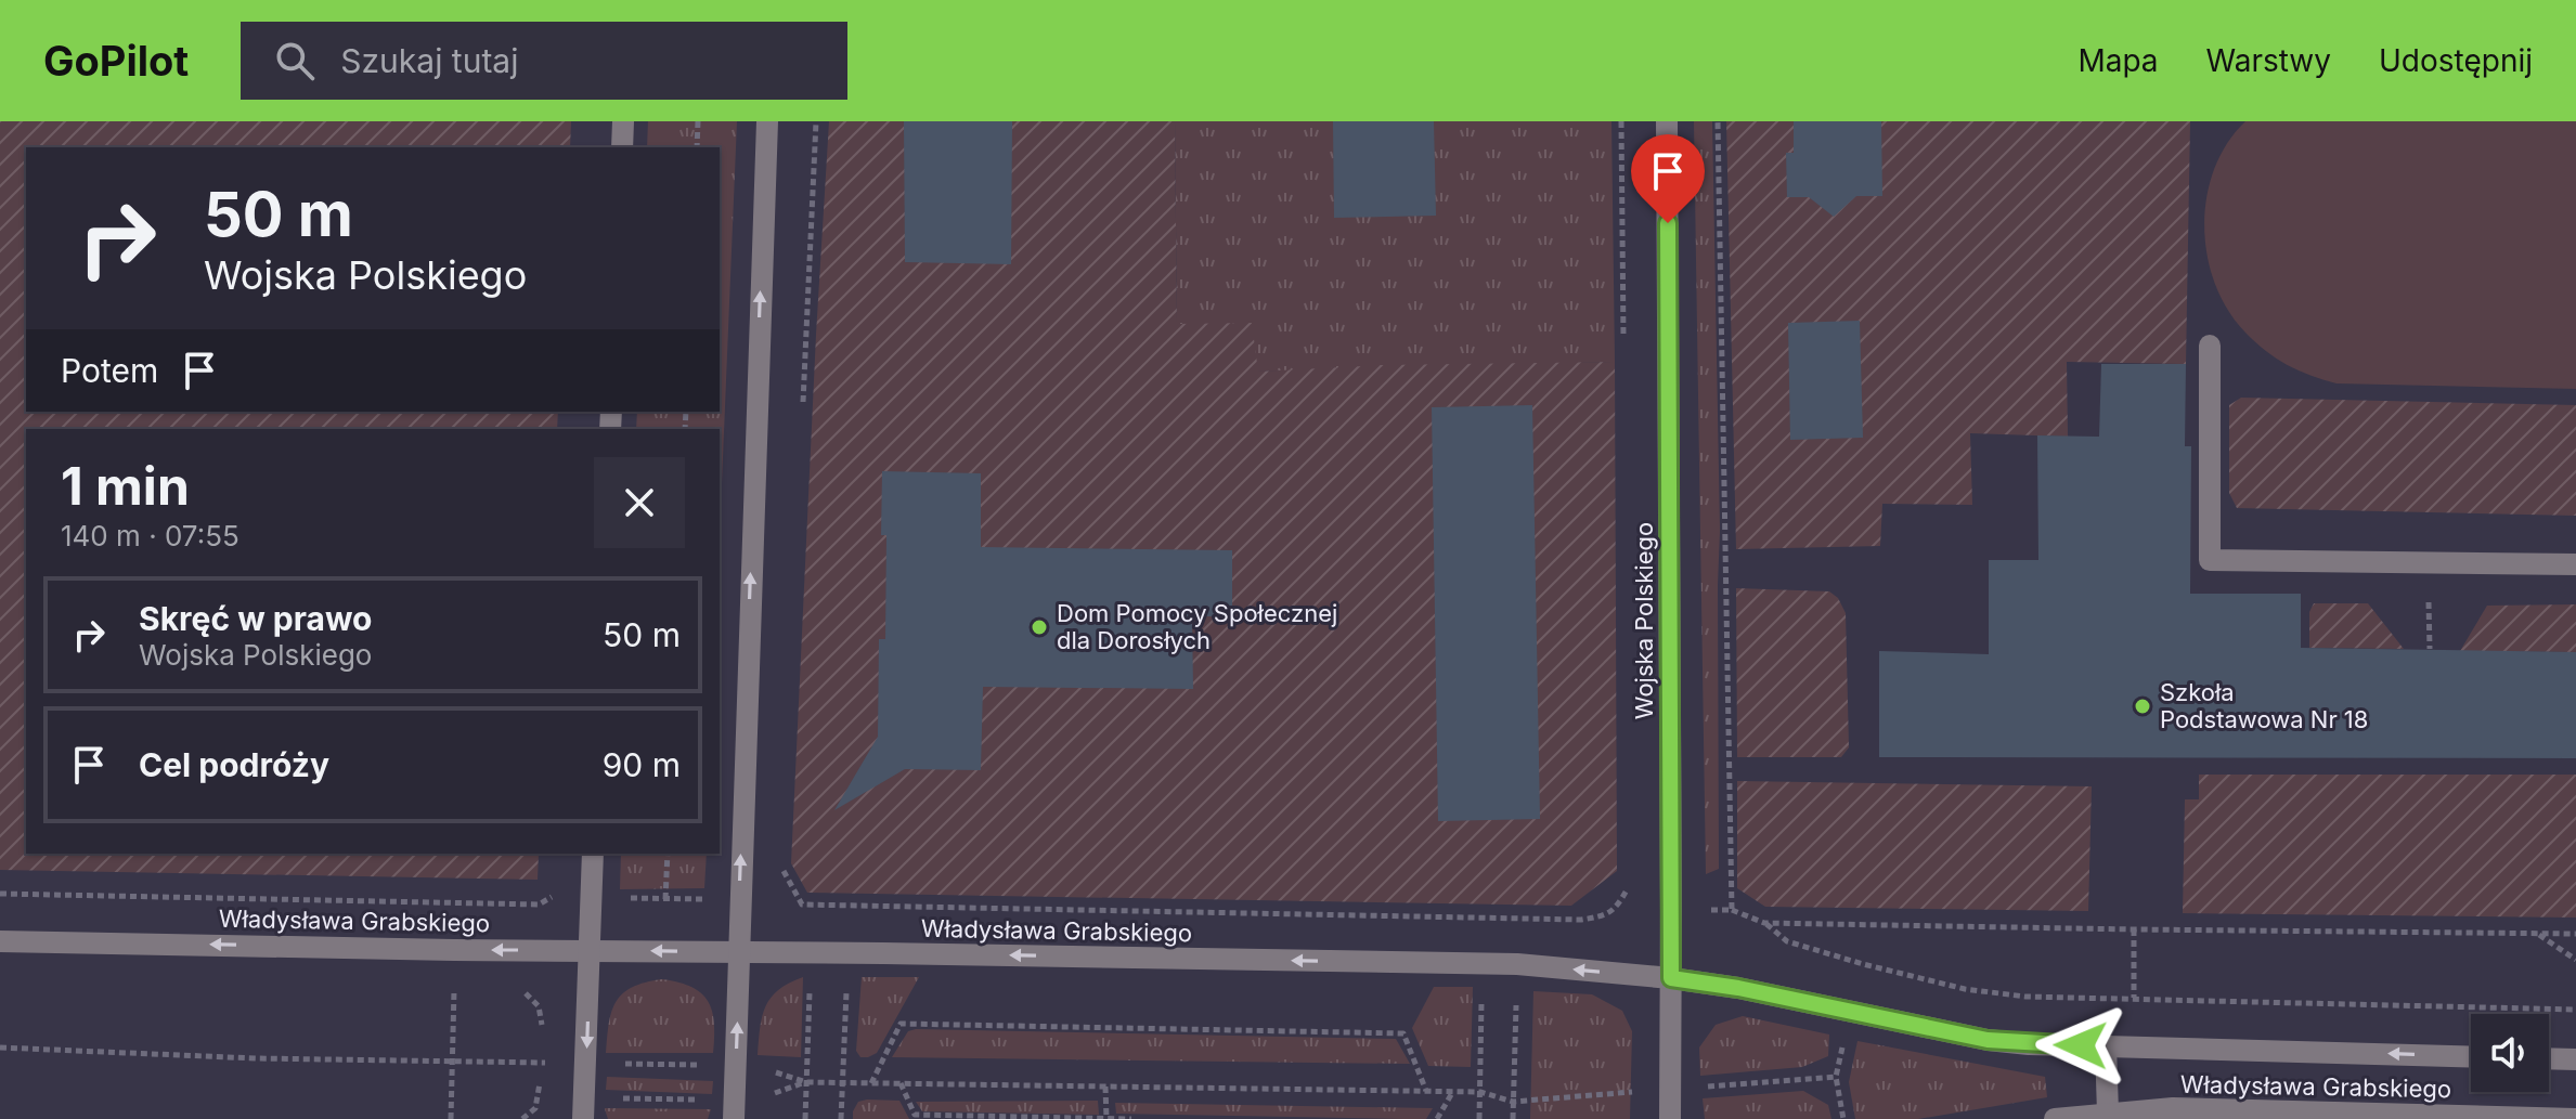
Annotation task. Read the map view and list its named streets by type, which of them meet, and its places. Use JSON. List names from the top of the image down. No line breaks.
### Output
{"streets":{"street":["Wojska Polskiego","Władysława Grabskiego"]},"crossings":[["Wojska Polskiego","Władysława Grabskiego"]],"one_way":["Władysława Grabskiego"],"places":["Dom Pomocy Społecznej dla Dorosłych","Szkoła Podstawowa Nr 18"],"page":{"header":"GoPilot","search":"Szukaj tutaj","nav":["Mapa","Warstwy","Udostępnij"],"turn":["50 m","Wojska Polskiego"],"then":"Potem","heading":["1 min","140 m · 07:55"],"list":[{"name":"Skręć w prawo","note":"Wojska Polskiego","value":"50 m"},{"name":"Cel podróży","value":"90 m"}]}}
